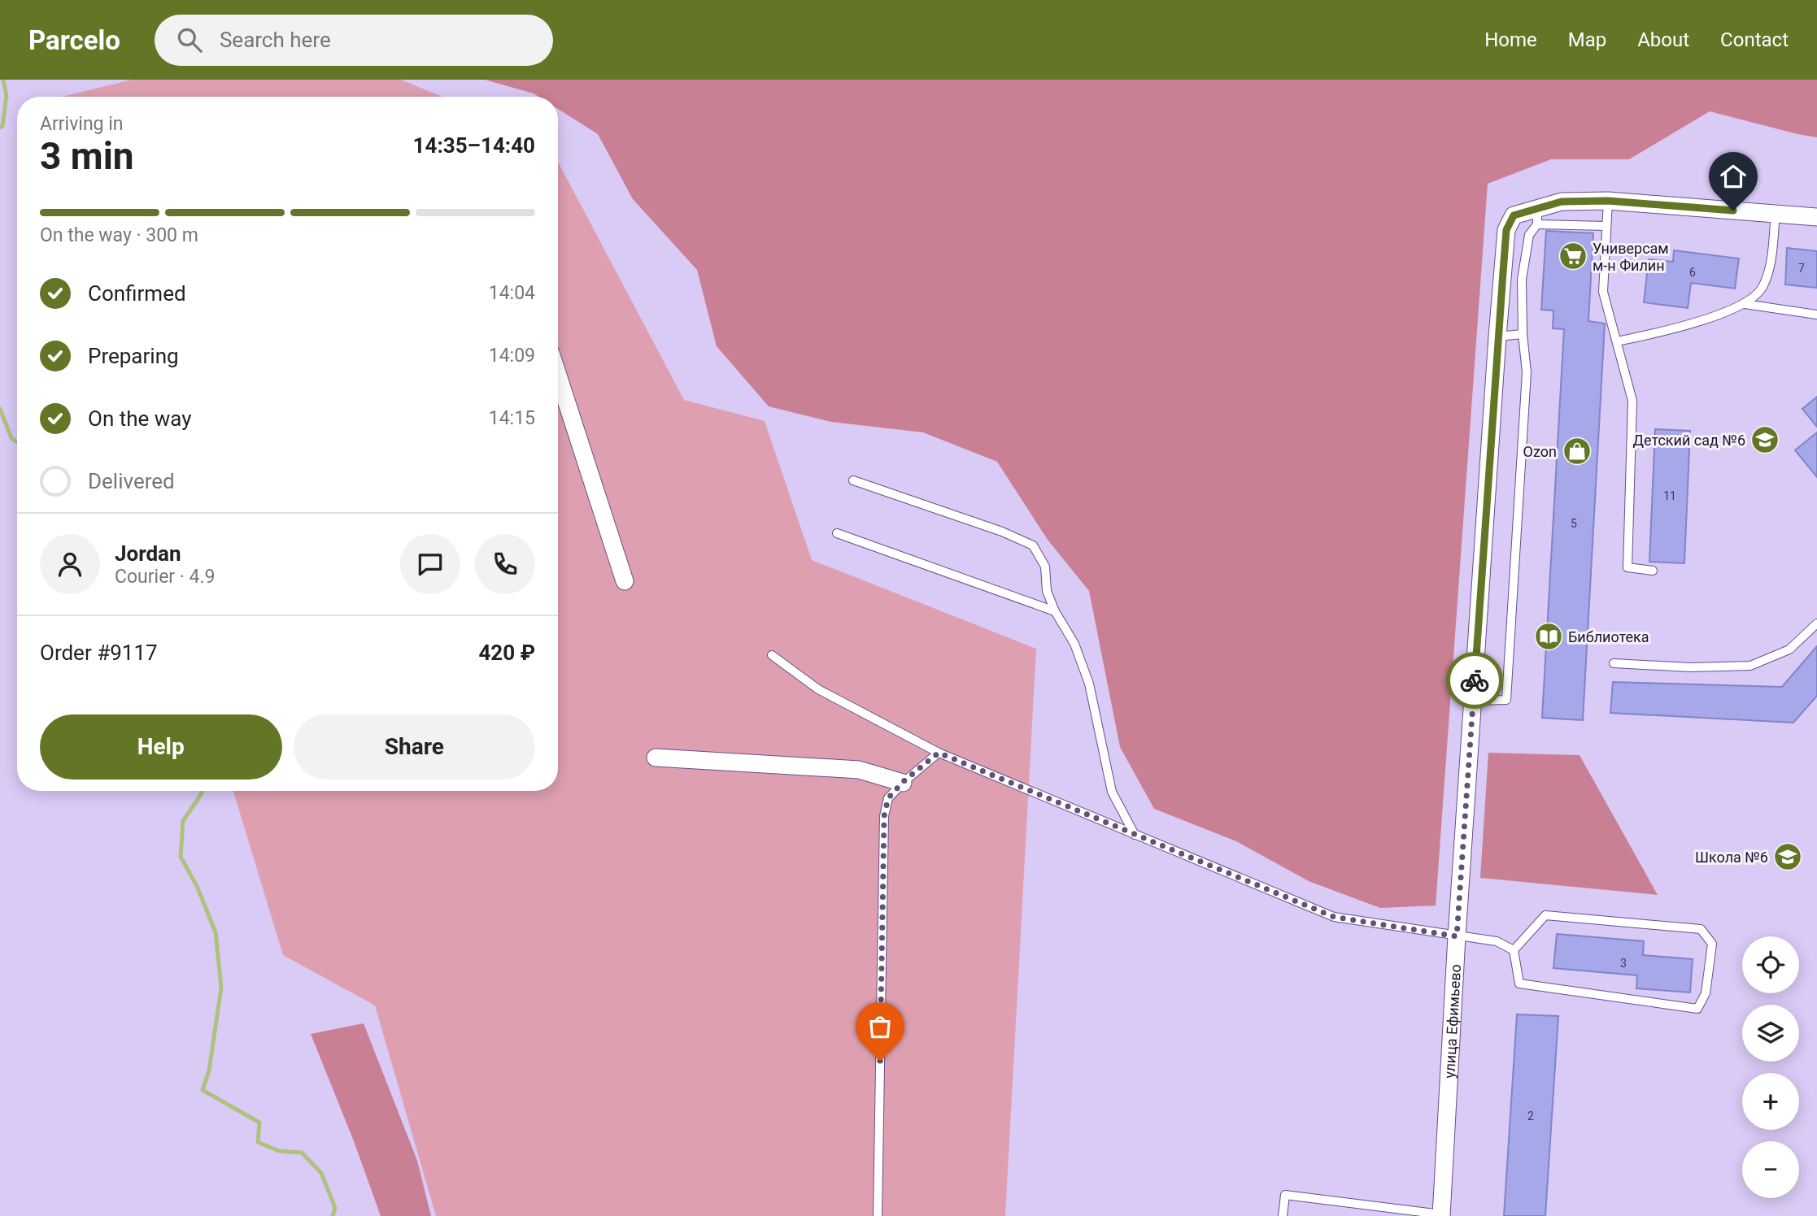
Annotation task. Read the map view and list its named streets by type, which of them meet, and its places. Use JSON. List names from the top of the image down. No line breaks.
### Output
{"streets":{"street":["улица Ефимьево"]},"places":{"supermarket":["Универсам м-н Филин"],"school or university":["Детский сад №6","Школа №6"],"shop":["Ozon"],"library":["Библиотека"]},"house_numbers":["7","6","11","5","3","2"],"page":{"header":"Parcelo","search":"Search here","nav":["Home","Map","About","Contact"],"heading":["3 min","Arriving in","14:35–14:40"],"panel":["Jordan","Courier · 4.9","Order #9117","420 ₽"],"bar":"On the way · 300 m","list":[["Confirmed","14:04"],["Preparing","14:09"],["On the way","14:15"],"Delivered"],"buttons":["Help","Share"],"map_buttons":["+","−"]}}
